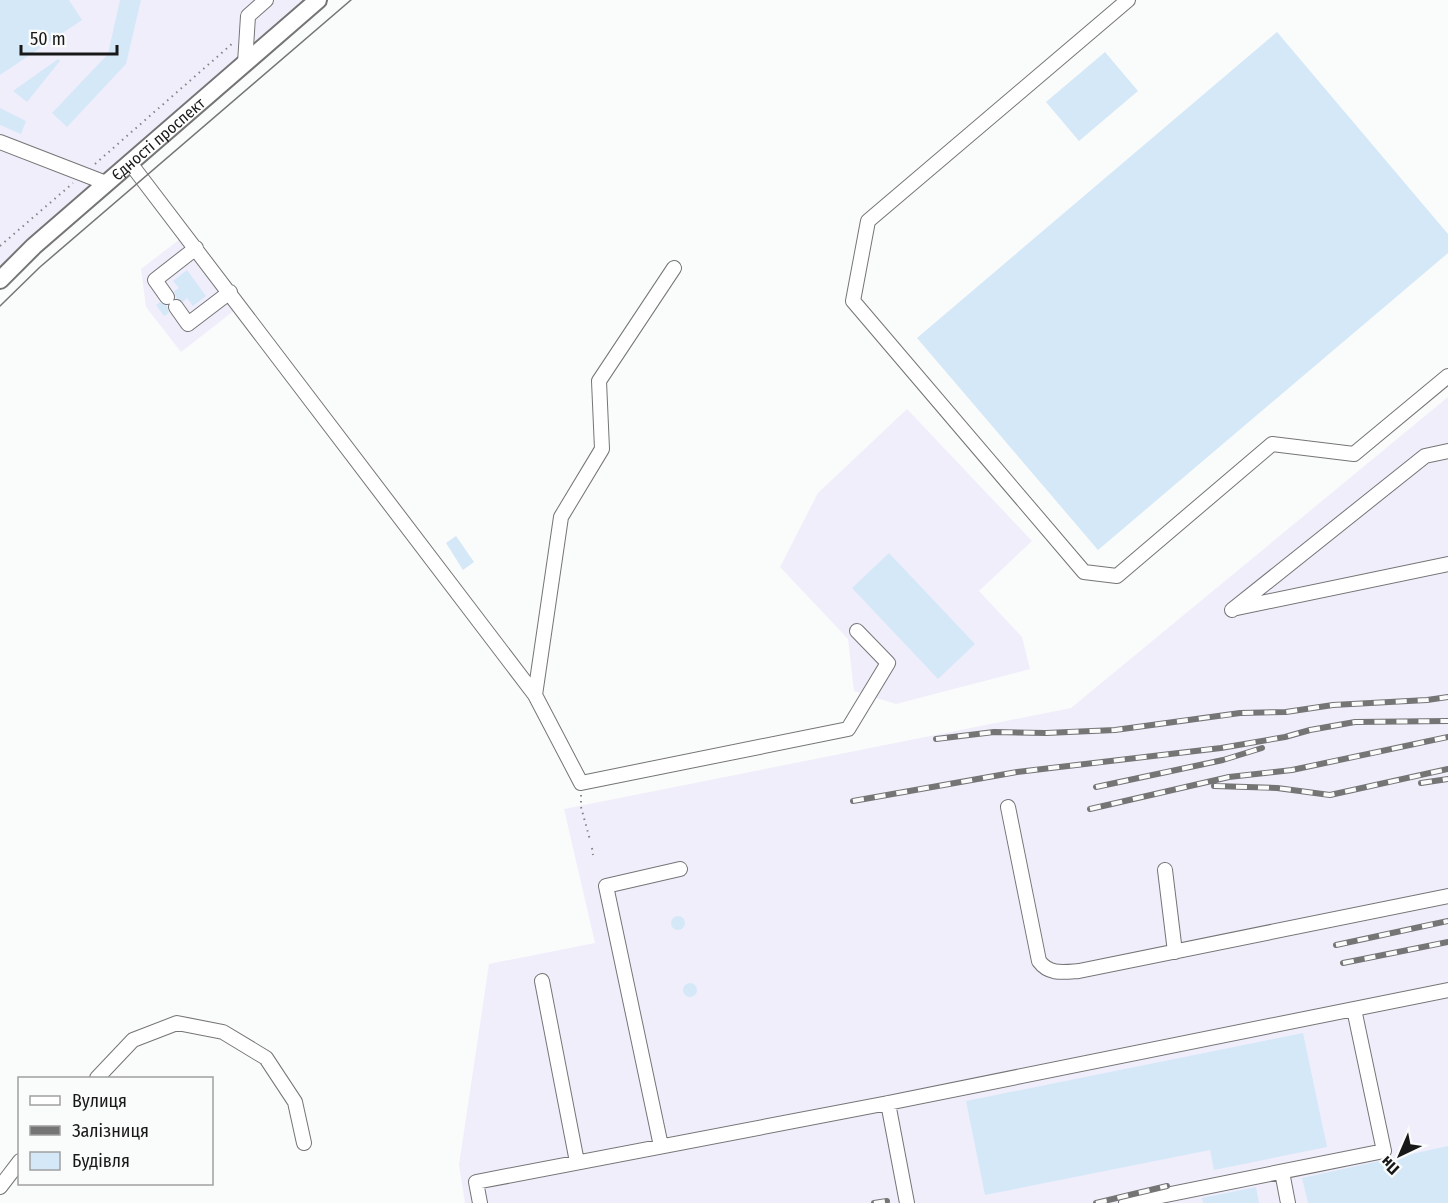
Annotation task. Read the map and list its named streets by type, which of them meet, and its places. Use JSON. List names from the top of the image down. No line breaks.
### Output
{"streets":{"main road":["Єдності проспект"]},"legend":["Вулиця","Залізниця","Будівля"],"scale_bar":"50 m","north":"bottom left"}
